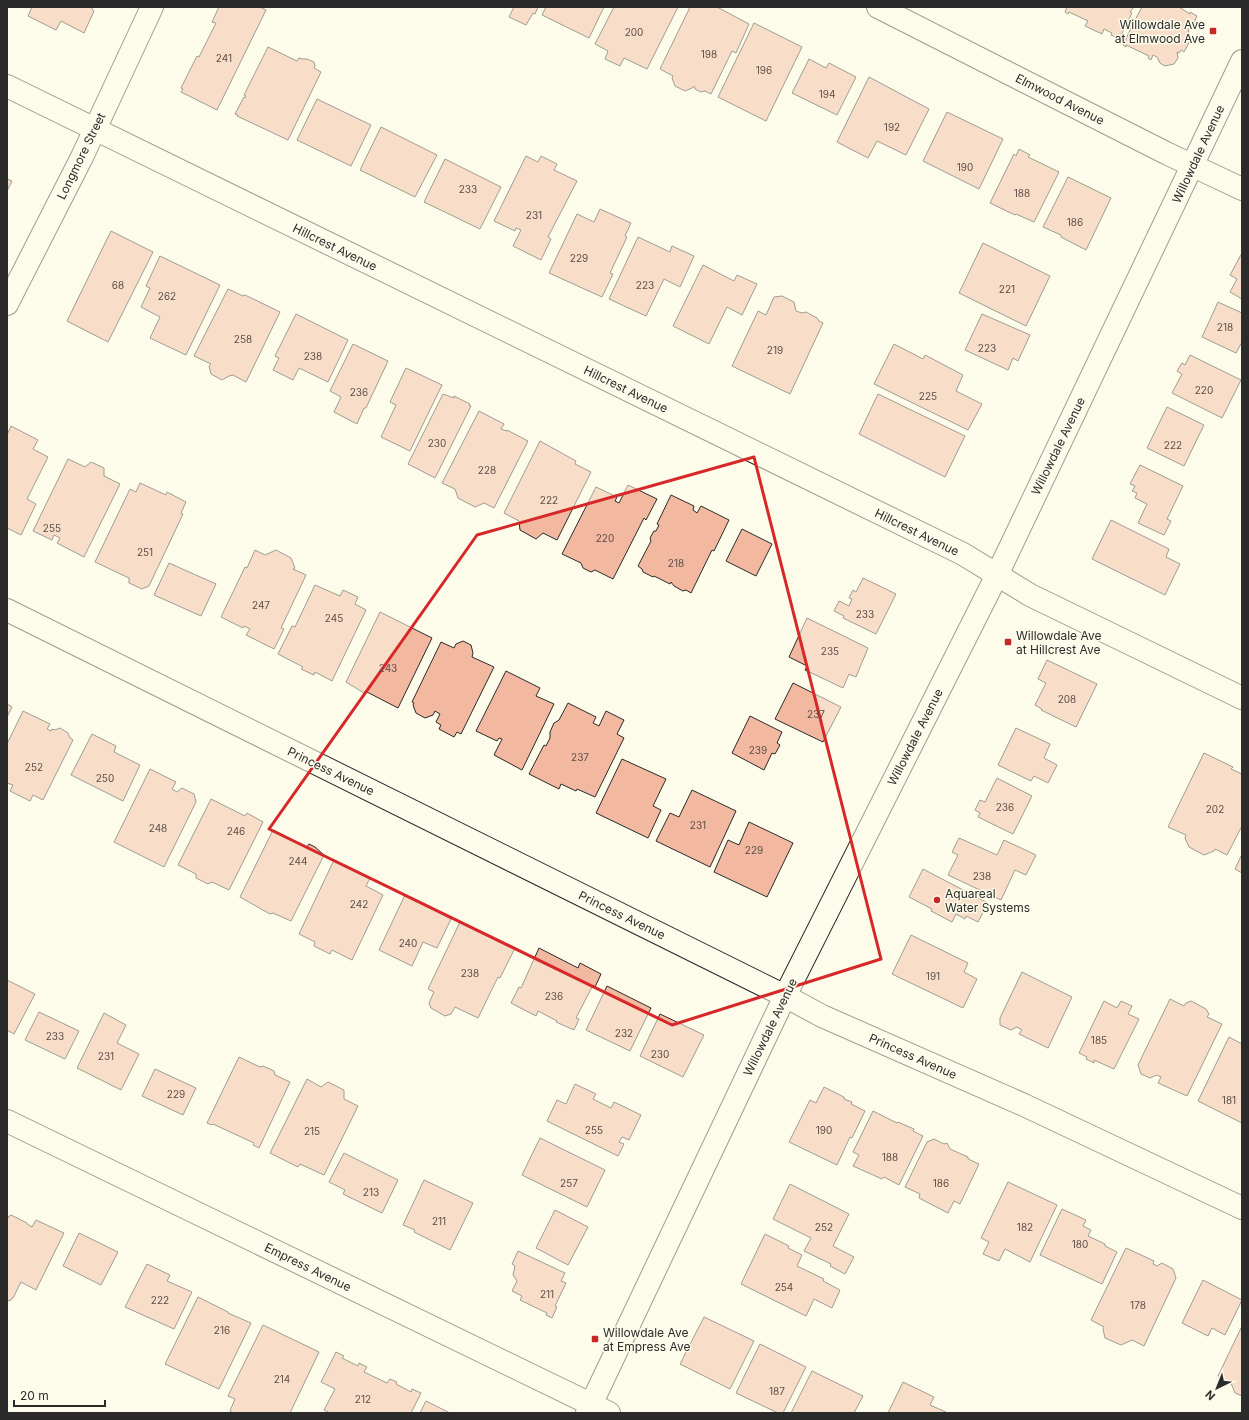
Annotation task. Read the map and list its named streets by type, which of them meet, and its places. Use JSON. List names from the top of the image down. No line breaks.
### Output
{"streets":{"street":["Elmwood Avenue","Willowdale Avenue","Longmore Street","Hillcrest Avenue","Princess Avenue","Empress Avenue"]},"crossings":[["Elmwood Avenue","Willowdale Avenue"],["Willowdale Avenue","Hillcrest Avenue"],["Willowdale Avenue","Princess Avenue"],["Willowdale Avenue","Empress Avenue"],["Longmore Street","Hillcrest Avenue"]],"places":{"transit":["Willowdale Ave at Elmwood Ave","Willowdale Ave at Hillcrest Ave","Willowdale Ave at Empress Ave"],"other":["Aquareal Water Systems"]},"house_numbers":["200","198","241","196","194","192","190","233","188","231","186","229","68","223","221","262","218","258","223","219","238","220","236","225","230","222","228","222","255","220","251","218","247","233","245","235","243","208","237","239","237","252","250","236","202","231","248","246","229","244","238","242","240","238","191","236","232","233","185","230","231","229","181","255","190","215","188","257","186","213","211","252","182","180","254","211","222","178","216","214","187","212"],"scale_bar":"20 m","north":"bottom left"}
